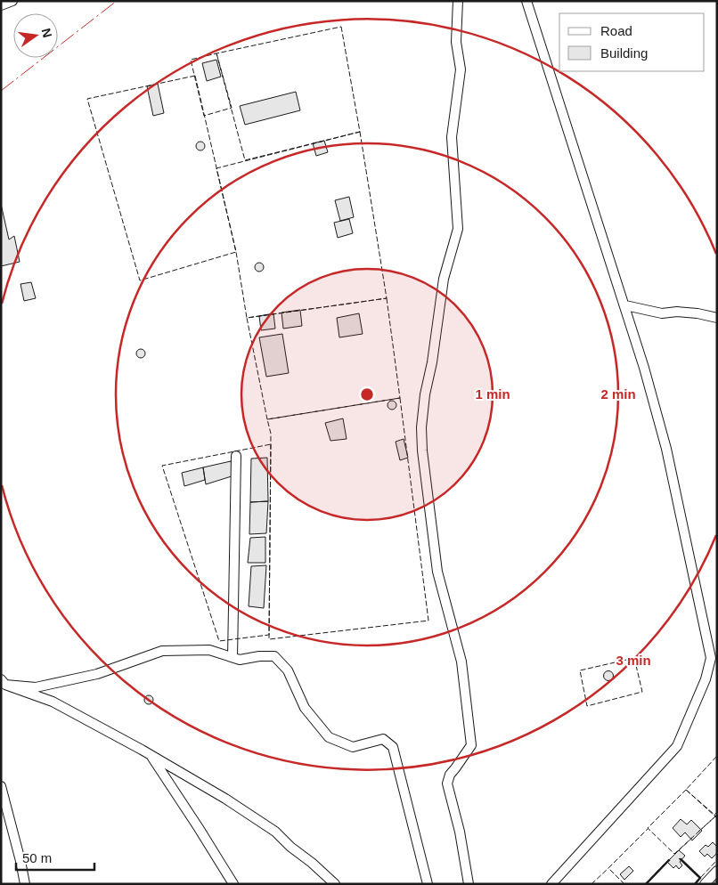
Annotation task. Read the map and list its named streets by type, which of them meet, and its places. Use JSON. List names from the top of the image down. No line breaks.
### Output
{"legend":["Road","Building"],"scale_bar":"50 m","north":"right","rings":["1 min","2 min","3 min"]}
